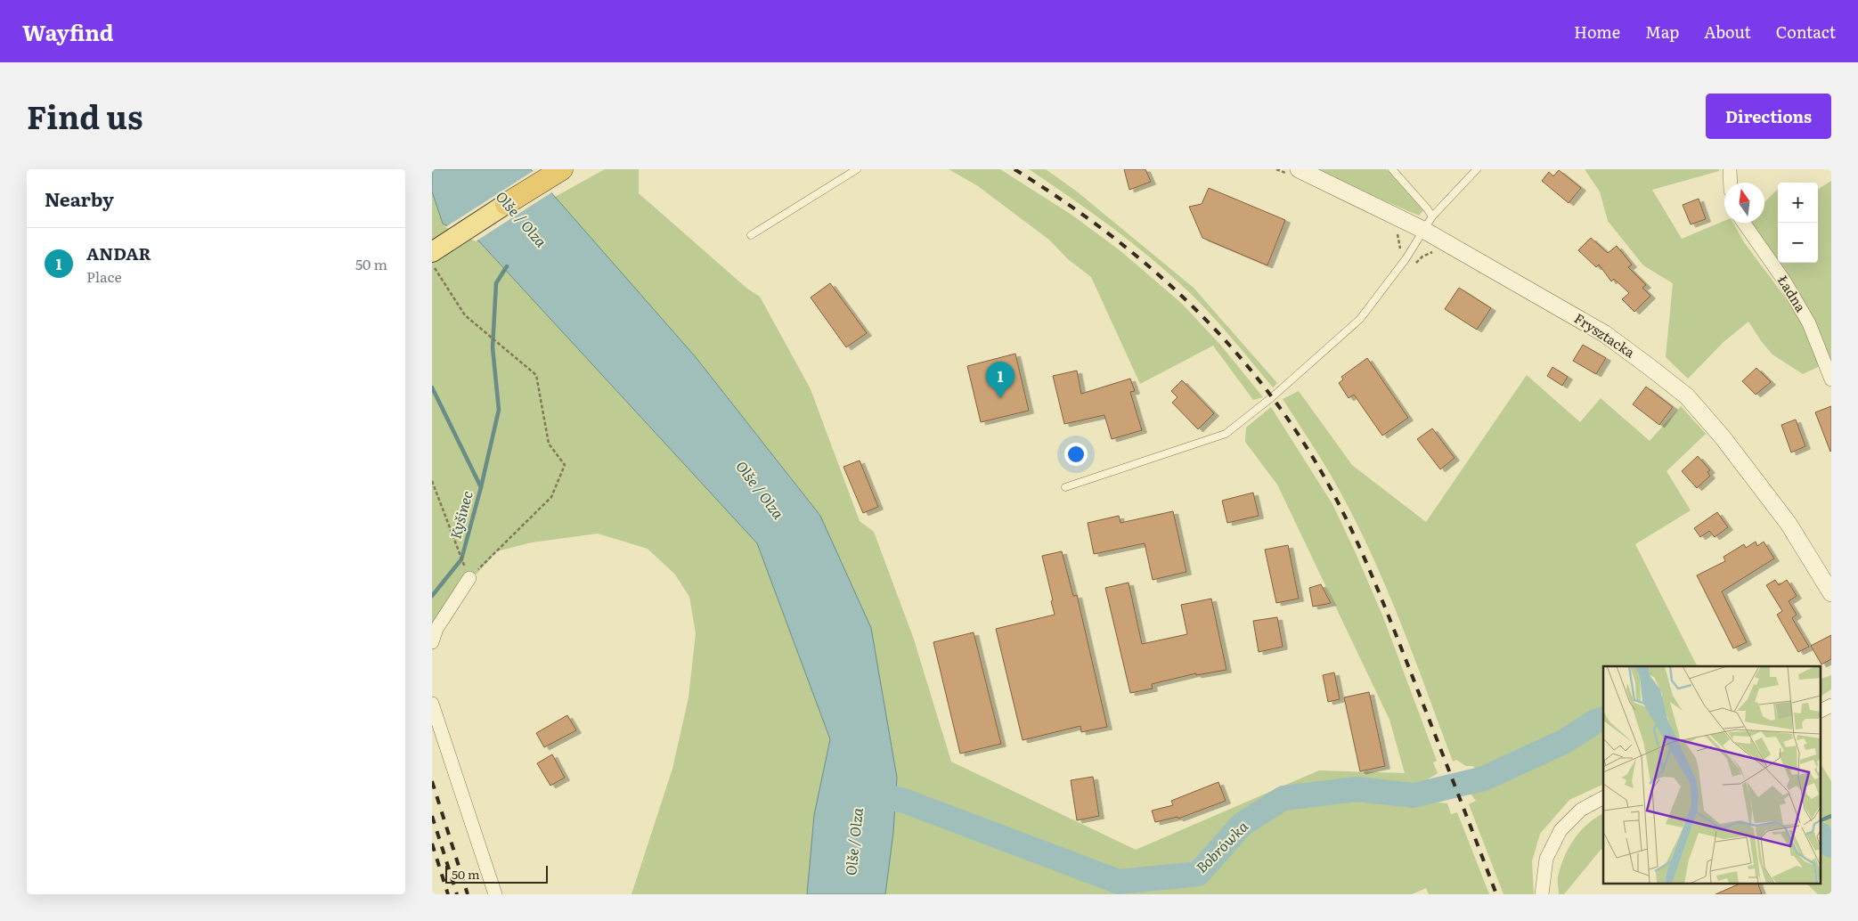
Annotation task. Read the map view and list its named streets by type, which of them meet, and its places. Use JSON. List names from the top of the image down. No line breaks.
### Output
{"streets":{"street":["Ładna","Frysztacka"]},"water":["Olše / Olza","Kyšinec","Bobrówka"],"scale_bar":"50 m","north":"top","page":{"header":"Wayfind","nav":["Home","Map","About","Contact"],"title":"Find us","buttons":"Directions","heading":"Nearby","map_buttons":["+","−"],"list":[{"mark":"1","name":"ANDAR","note":"Place","value":"50 m"}],"pins":"1","scale":"50 m"}}
